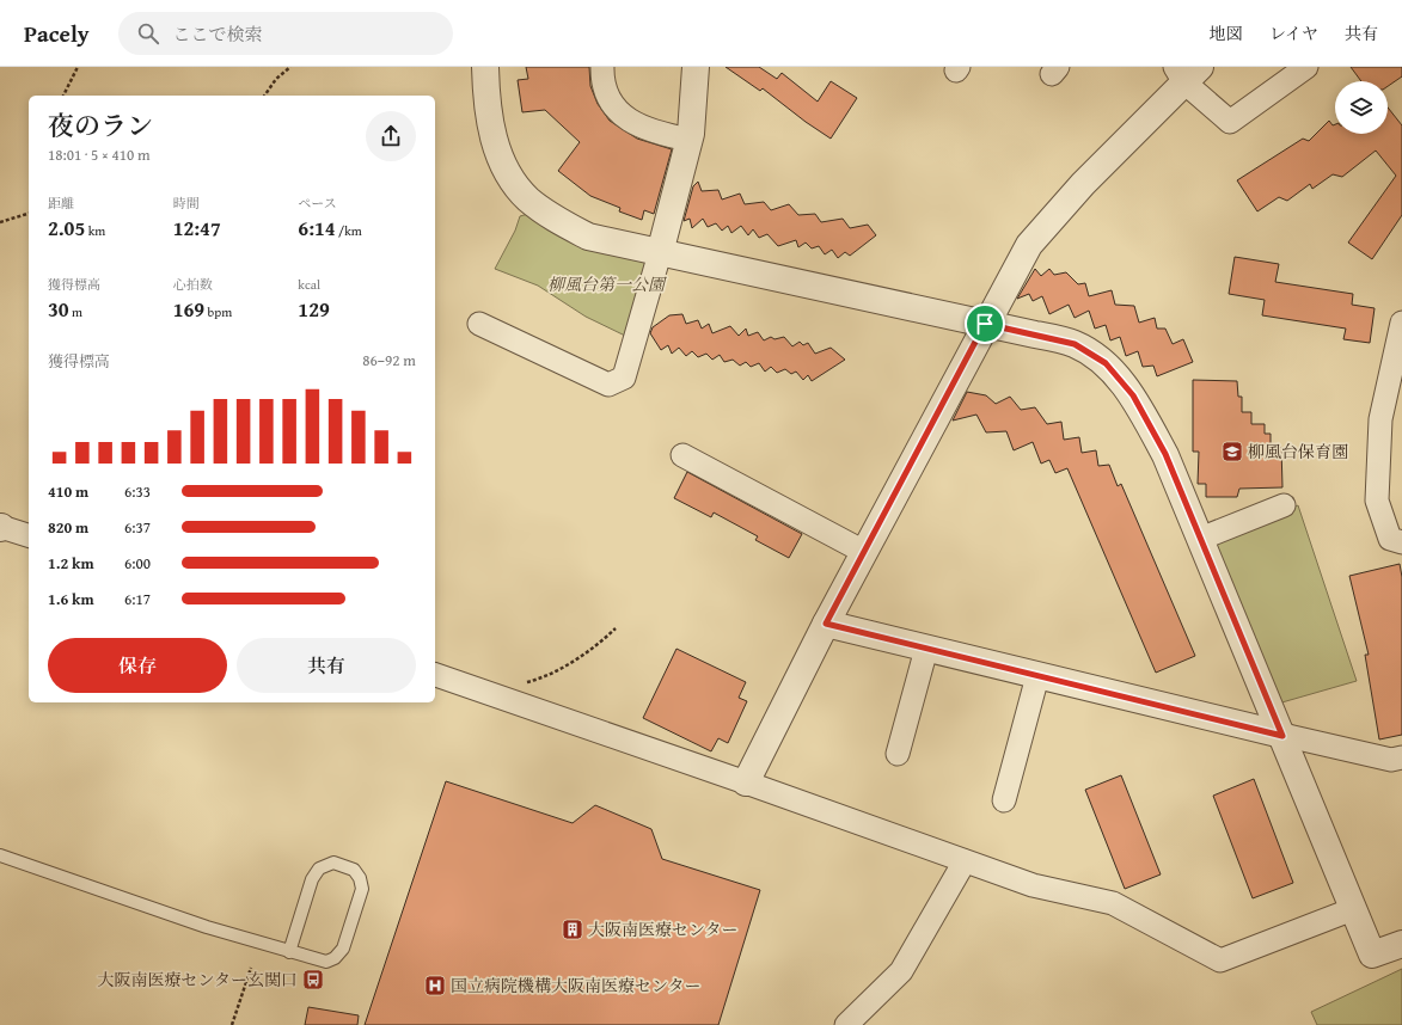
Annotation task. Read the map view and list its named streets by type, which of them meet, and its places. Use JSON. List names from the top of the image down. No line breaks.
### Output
{"parks":["柳風台第一公園"],"places":{"school or university":["柳風台保育園"],"building":["大阪南医療センター"],"bus stop":["大阪南医療センター玄関口"],"hospital":["国立病院機構大阪南医療センター"]},"page":{"header":"Pacely","search":"ここで検索","nav":["地図","レイヤ","共有"],"heading":["夜のラン","18:01 · 5 × 410 m"],"stats":[["距離","2.05 km"],["時間","12:47"],["ペース","6:14 /km"],["獲得標高","30 m"],["心拍数","169 bpm"],["kcal","129"]],"chart":["獲得標高","86–92 m"],"list":[{"name":"410 m","note":"6:33"},{"name":"820 m","note":"6:37"},{"name":"1.2 km","note":"6:00"},{"name":"1.6 km","note":"6:17"}],"buttons":["保存","共有"]}}
